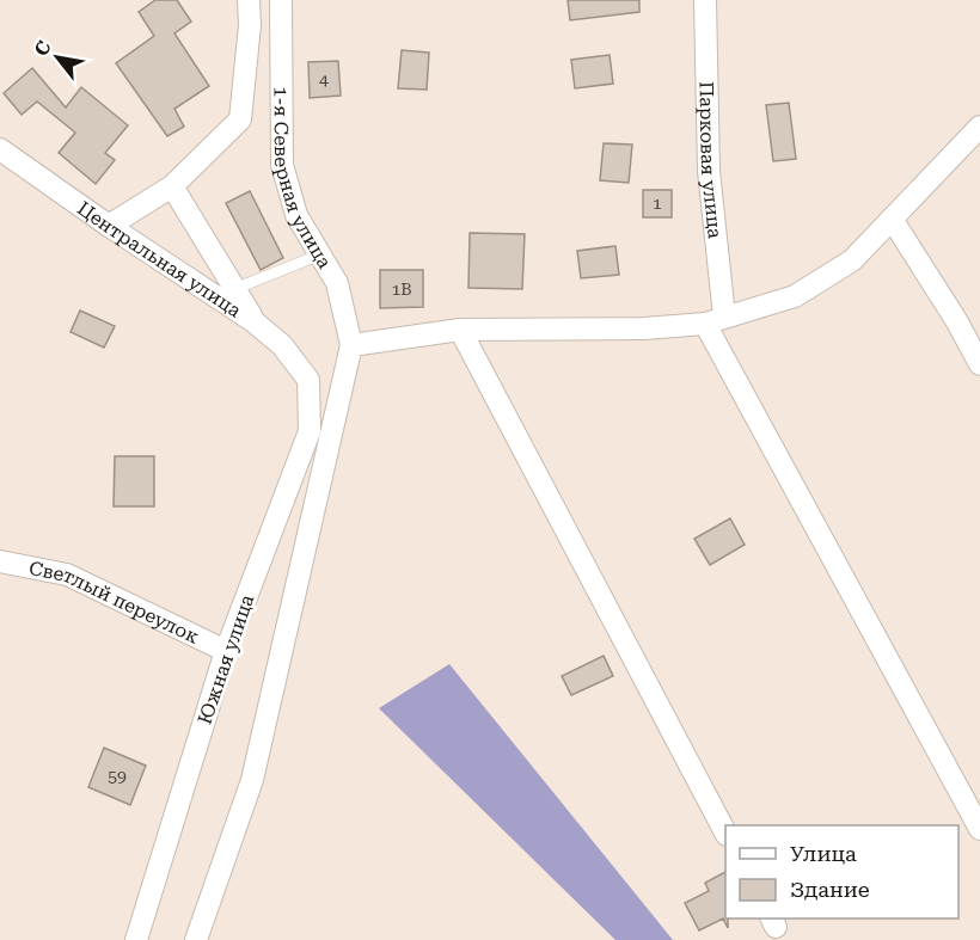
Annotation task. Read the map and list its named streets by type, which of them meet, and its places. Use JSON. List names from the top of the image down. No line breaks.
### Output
{"streets":{"street":["Парковая улица","1-я Северная улица","Центральная улица","Светлый переулок","Южная улица"]},"crossings":[["Центральная улица","Южная улица"],["Светлый переулок","Южная улица"]],"house_numbers":["4","1","1В","59"],"legend":["Улица","Здание"],"north":"top left"}
